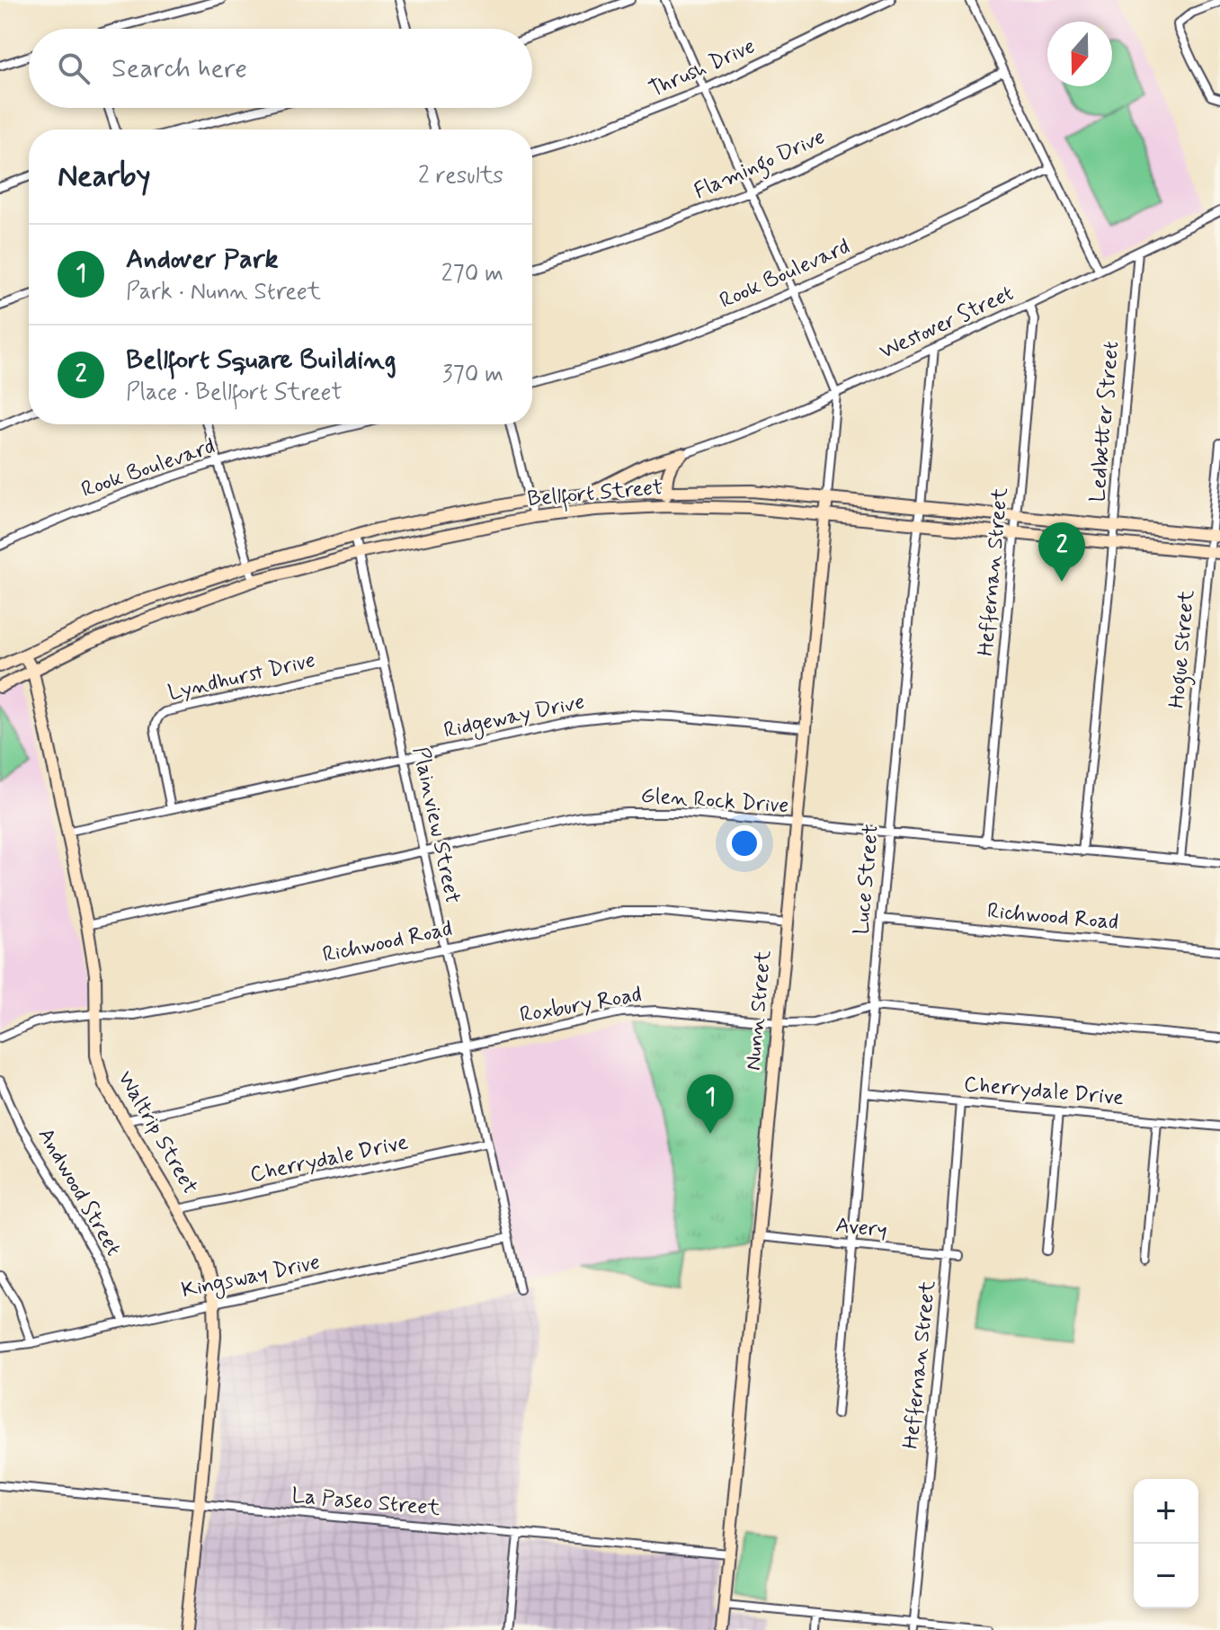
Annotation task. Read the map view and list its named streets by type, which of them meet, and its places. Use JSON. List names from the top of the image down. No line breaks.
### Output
{"streets":{"main road":["Bellfort Street","Nunn Street","Waltrip Street"],"street":["Thrush Drive","Flamingo Drive","Rook Boulevard","Westover Street","Ledbetter Street","Heffernan Street","Hogue Street","Lyndhurst Drive","Ridgeway Drive","Glen Rock Drive","Plainview Street","Luce Street","Richwood Road","Roxbury Road","Cherrydale Drive","Andwood Street","Avery","Kingsway Drive","La Paseo Street"]},"crossings":[["Westover Street","Ledbetter Street"],["Westover Street","Heffernan Street"],["Westover Street","Luce Street"],["Westover Street","Nunn Street"],["Ledbetter Street","Bellfort Street"],["Ledbetter Street","Glen Rock Drive"],["Bellfort Street","Heffernan Street"],["Bellfort Street","Hogue Street"],["Bellfort Street","Plainview Street"],["Bellfort Street","Luce Street"],["Bellfort Street","Nunn Street"],["Bellfort Street","Waltrip Street"],["Heffernan Street","Glen Rock Drive"],["Heffernan Street","Cherrydale Drive"],["Heffernan Street","Avery"],["Hogue Street","Glen Rock Drive"],["Lyndhurst Drive","Ridgeway Drive"],["Lyndhurst Drive","Plainview Street"],["Ridgeway Drive","Plainview Street"],["Ridgeway Drive","Nunn Street"],["Ridgeway Drive","Waltrip Street"],["Glen Rock Drive","Plainview Street"],["Glen Rock Drive","Luce Street"],["Glen Rock Drive","Nunn Street"],["Glen Rock Drive","Waltrip Street"],["Plainview Street","Richwood Road"],["Plainview Street","Roxbury Road"],["Plainview Street","Cherrydale Drive"],["Plainview Street","Kingsway Drive"],["Luce Street","Richwood Road"],["Luce Street","Roxbury Road"],["Luce Street","Cherrydale Drive"],["Luce Street","Avery"],["Richwood Road","Nunn Street"],["Richwood Road","Waltrip Street"],["Roxbury Road","Nunn Street"],["Roxbury Road","Waltrip Street"],["Nunn Street","Avery"],["Nunn Street","La Paseo Street"],["Cherrydale Drive","Waltrip Street"],["Waltrip Street","Kingsway Drive"],["Waltrip Street","La Paseo Street"],["Andwood Street","Kingsway Drive"]],"north":"bottom","page":{"search":"Search here","heading":["Nearby","2 results"],"list":[{"mark":"1","name":"Andover Park","note":"Park · Nunn Street","value":"270 m"},{"mark":"2","name":"Bellfort Square Building","note":"Place · Bellfort Street","value":"370 m"}],"pins":["2","1"],"map_buttons":["+","−"]}}
